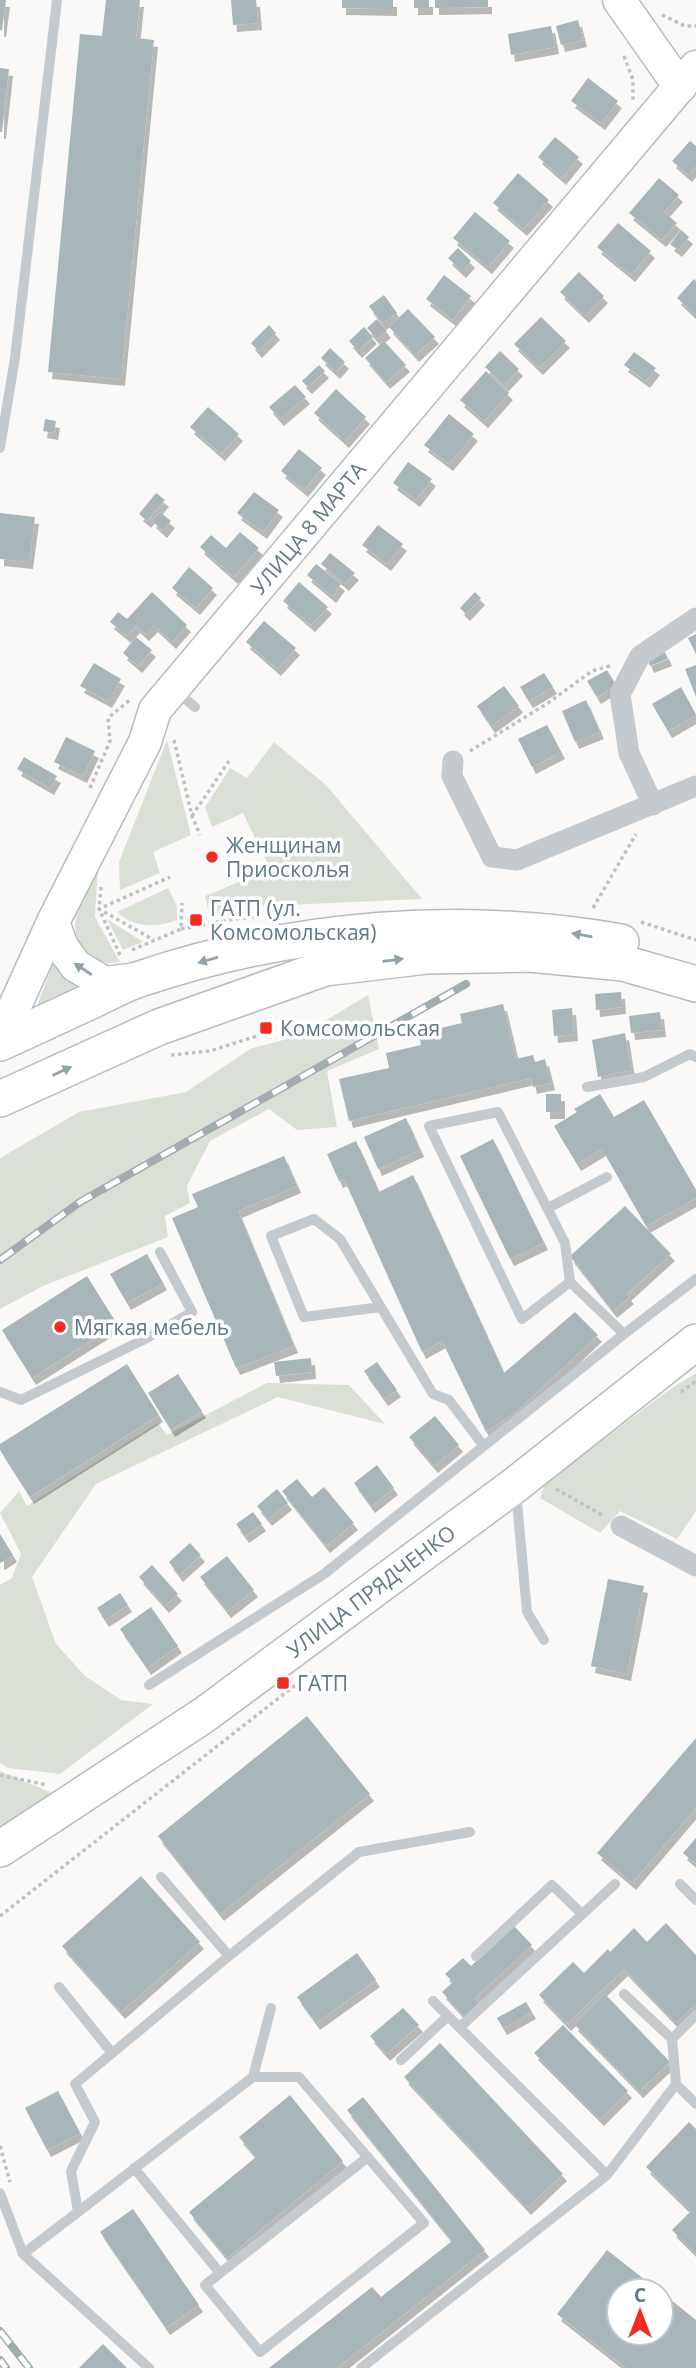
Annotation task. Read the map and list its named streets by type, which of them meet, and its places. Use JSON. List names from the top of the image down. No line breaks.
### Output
{"streets":{"main road":["УЛИЦА 8 МАРТА","УЛИЦА ПРЯДЧЕНКО"]},"places":{"other":["Женщинам Приосколья","Мягкая мебель"],"transit":["ГАТП (ул. Комсомольская)","Комсомольская","ГАТП"]},"north":"top"}
